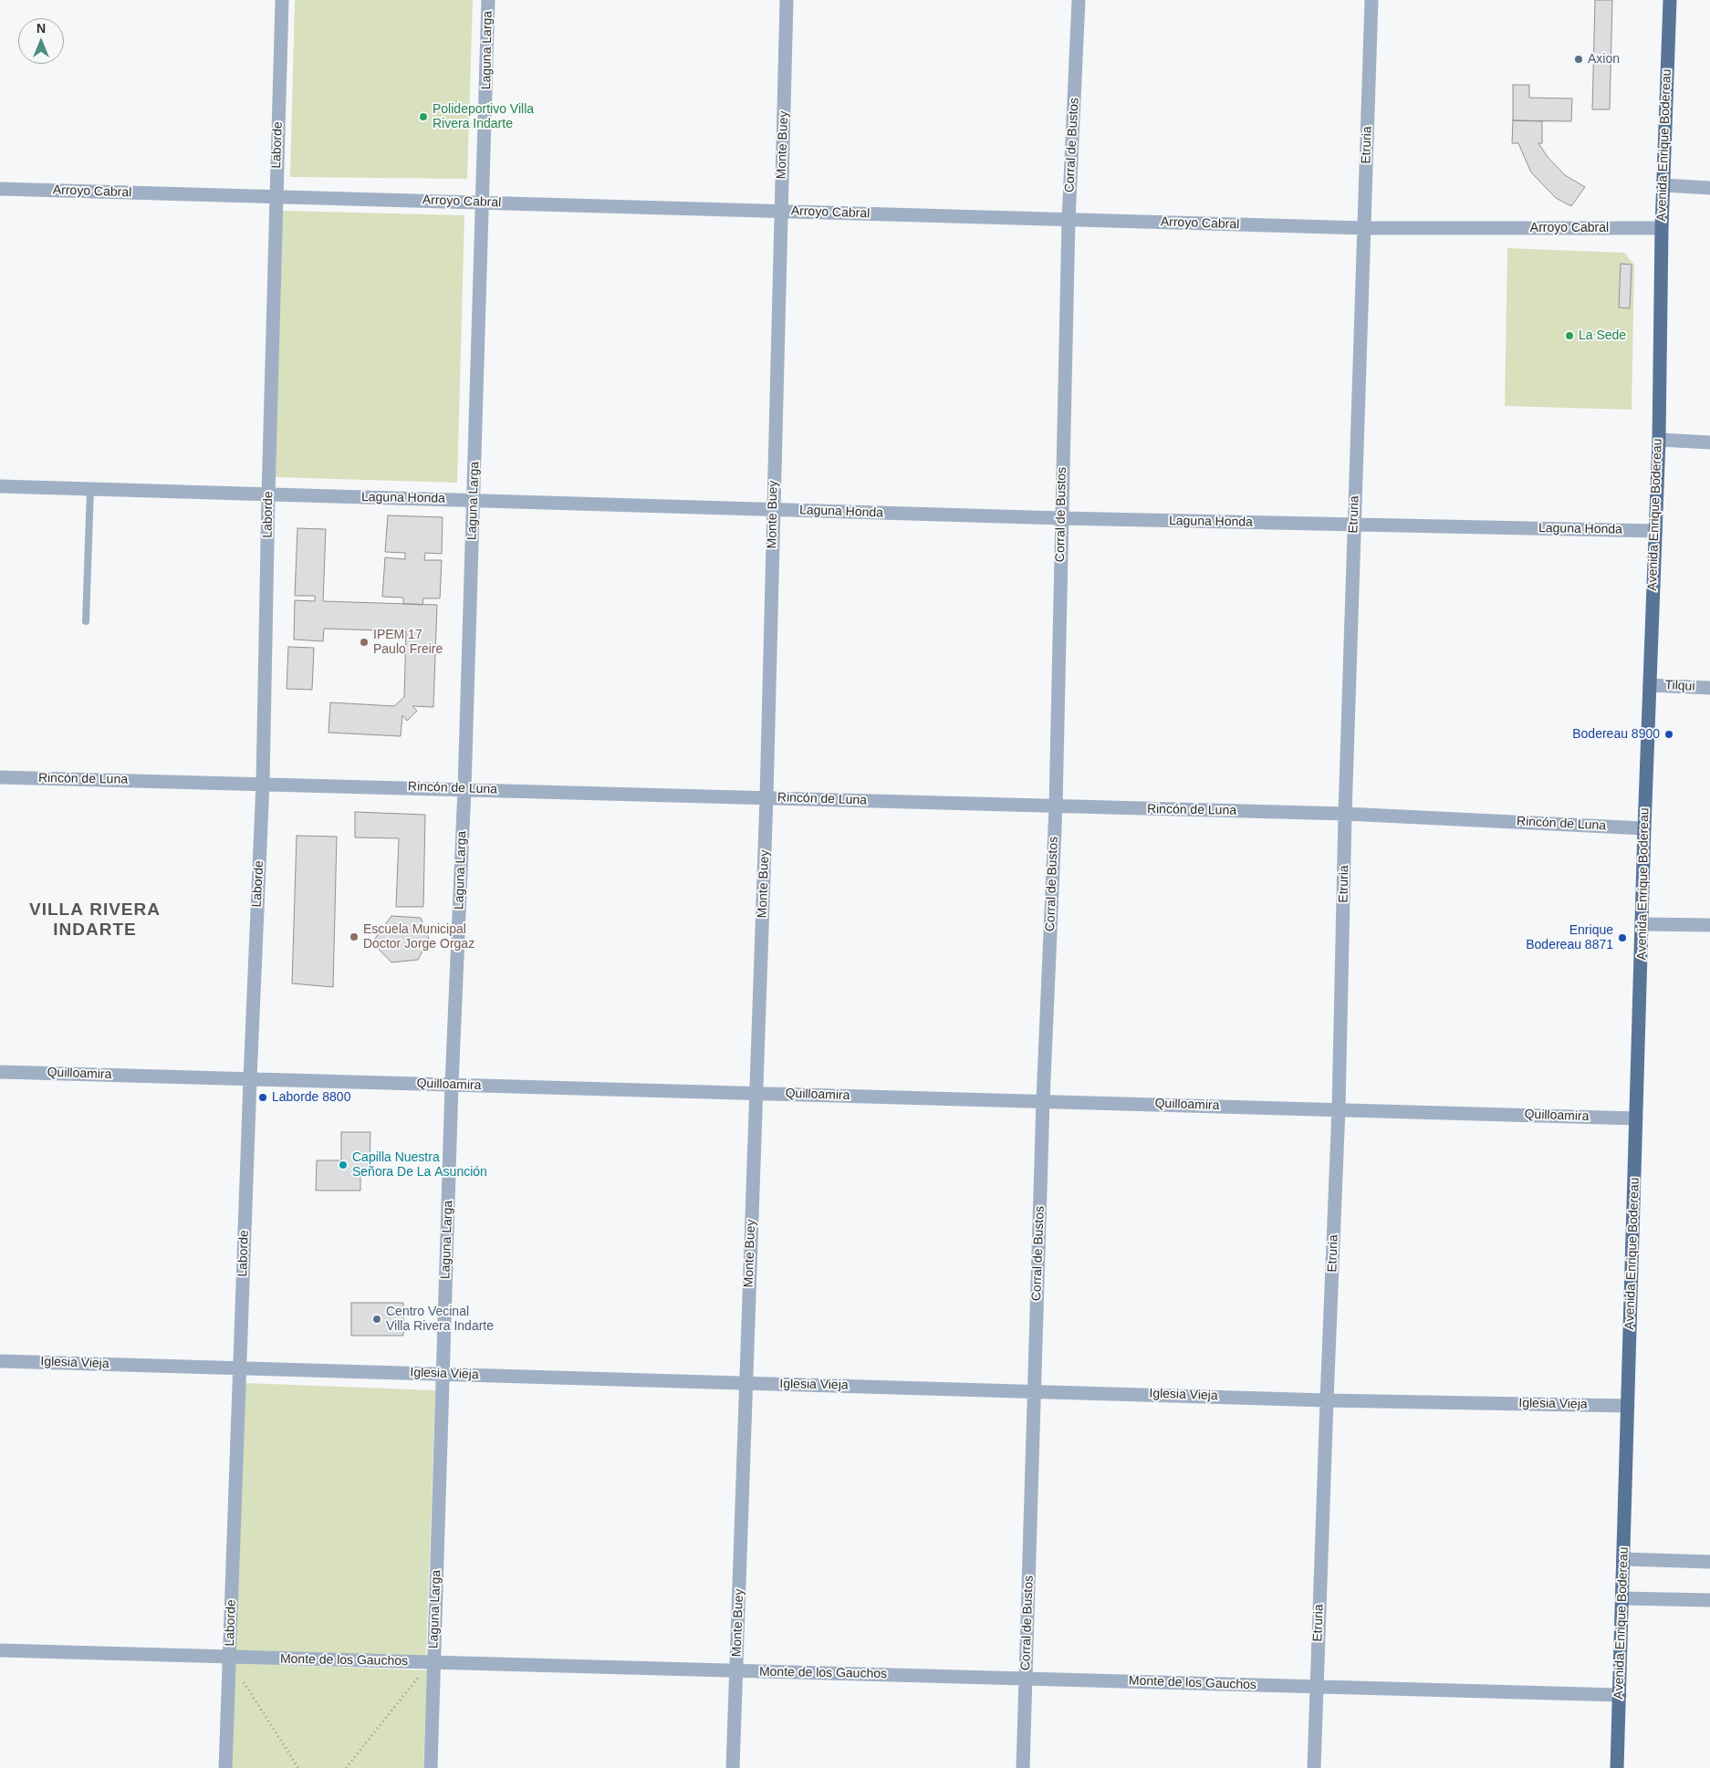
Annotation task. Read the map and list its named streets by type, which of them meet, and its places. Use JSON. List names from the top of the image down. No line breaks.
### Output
{"streets":{"main road":["Avenida Enrique Bodereau"],"street":["Laguna Larga","Laborde","Monte Buey","Corral de Bustos","Etruria","Arroyo Cabral","Laguna Honda","Tilqui","Rincón de Luna","Quilloamira","Iglesia Vieja","Monte de los Gauchos"]},"crossings":[["Laguna Larga","Arroyo Cabral"],["Laguna Larga","Laguna Honda"],["Laguna Larga","Rincón de Luna"],["Laguna Larga","Quilloamira"],["Laguna Larga","Iglesia Vieja"],["Laguna Larga","Monte de los Gauchos"],["Laborde","Arroyo Cabral"],["Laborde","Laguna Honda"],["Laborde","Rincón de Luna"],["Laborde","Quilloamira"],["Laborde","Iglesia Vieja"],["Laborde","Monte de los Gauchos"],["Monte Buey","Arroyo Cabral"],["Monte Buey","Laguna Honda"],["Monte Buey","Rincón de Luna"],["Monte Buey","Quilloamira"],["Monte Buey","Iglesia Vieja"],["Monte Buey","Monte de los Gauchos"],["Corral de Bustos","Arroyo Cabral"],["Corral de Bustos","Laguna Honda"],["Corral de Bustos","Rincón de Luna"],["Corral de Bustos","Quilloamira"],["Corral de Bustos","Iglesia Vieja"],["Corral de Bustos","Monte de los Gauchos"],["Etruria","Arroyo Cabral"],["Etruria","Laguna Honda"],["Etruria","Rincón de Luna"],["Etruria","Quilloamira"],["Etruria","Iglesia Vieja"],["Etruria","Monte de los Gauchos"],["Avenida Enrique Bodereau","Arroyo Cabral"],["Avenida Enrique Bodereau","Laguna Honda"],["Avenida Enrique Bodereau","Tilqui"],["Avenida Enrique Bodereau","Rincón de Luna"],["Avenida Enrique Bodereau","Quilloamira"],["Avenida Enrique Bodereau","Iglesia Vieja"],["Avenida Enrique Bodereau","Monte de los Gauchos"]],"districts":["VILLA RIVERA INDARTE"],"places":["Axion","Polideportivo Villa Rivera Indarte","La Sede","IPEM 17 Paulo Freire","Bodereau 8900","Escuela Municipal Doctor Jorge Orgaz","Enrique Bodereau 8871","Laborde 8800","Capilla Nuestra Señora De La Asunción","Centro Vecinal Villa Rivera Indarte"],"north":"top"}
